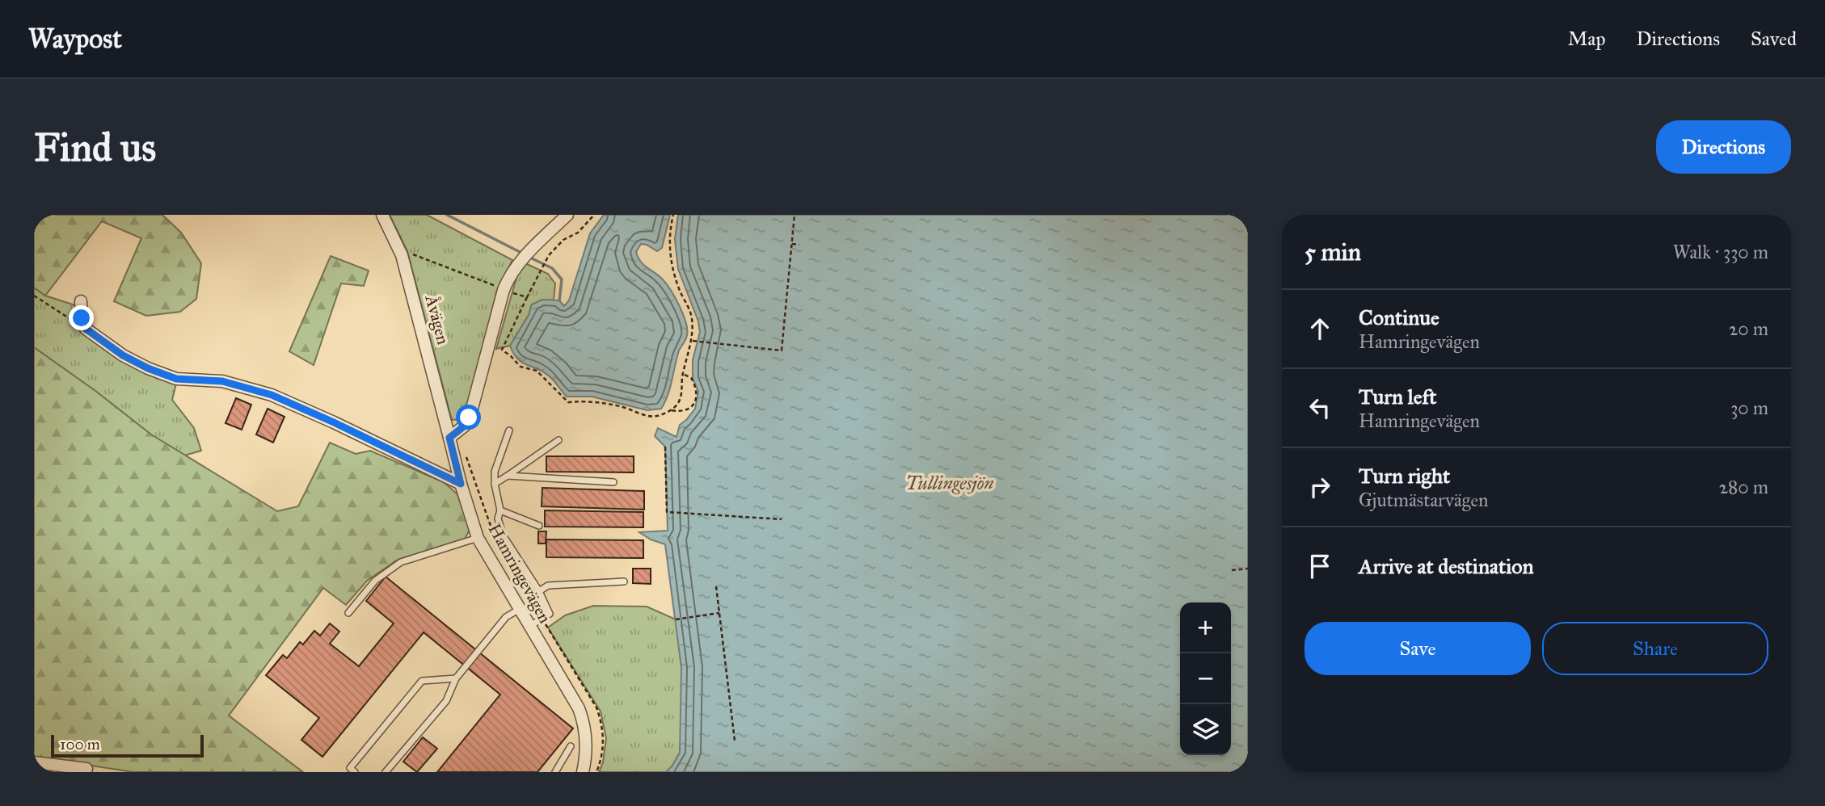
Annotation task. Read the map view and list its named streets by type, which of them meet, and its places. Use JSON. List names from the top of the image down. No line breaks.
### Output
{"streets":{"street":["Åvägen","Hamringevägen"]},"crossings":[["Åvägen","Hamringevägen"]],"water":["Tullingesjön"],"scale_bar":"100 m","page":{"header":"Waypost","nav":["Map","Directions","Saved"],"buttons":["Directions",["Save","Share"]],"title":"Find us","heading":["5 min","Walk · 330 m"],"list":[["Continue","Hamringevägen","20 m"],["Turn left","Hamringevägen","30 m"],["Turn right","Gjutmästarvägen","280 m"],"Arrive at destination"],"map_buttons":["+","−"],"scale":"100 m"}}
